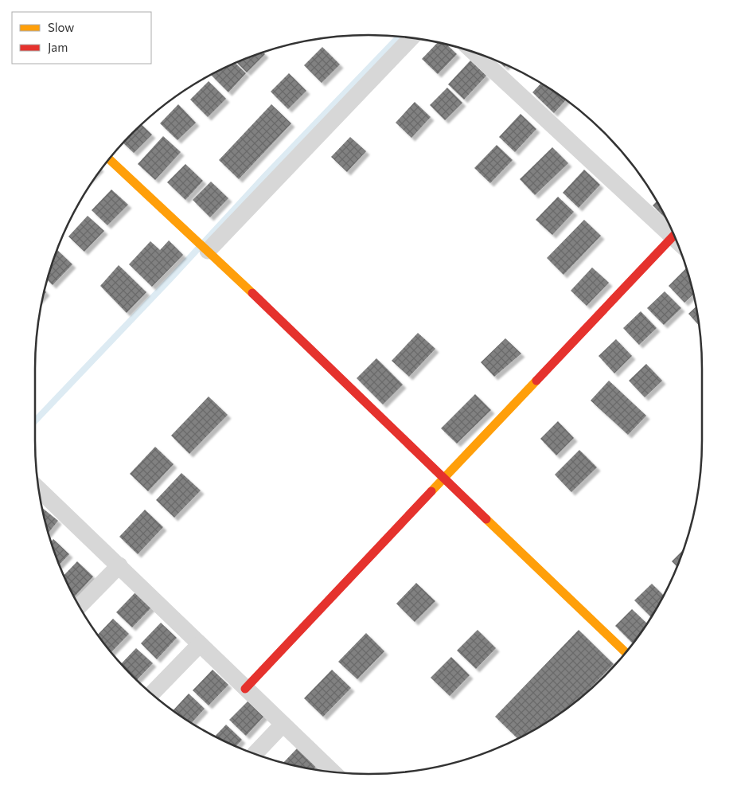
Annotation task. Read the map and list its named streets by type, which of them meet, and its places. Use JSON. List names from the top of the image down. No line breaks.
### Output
{"legend":["Slow","Jam"]}
